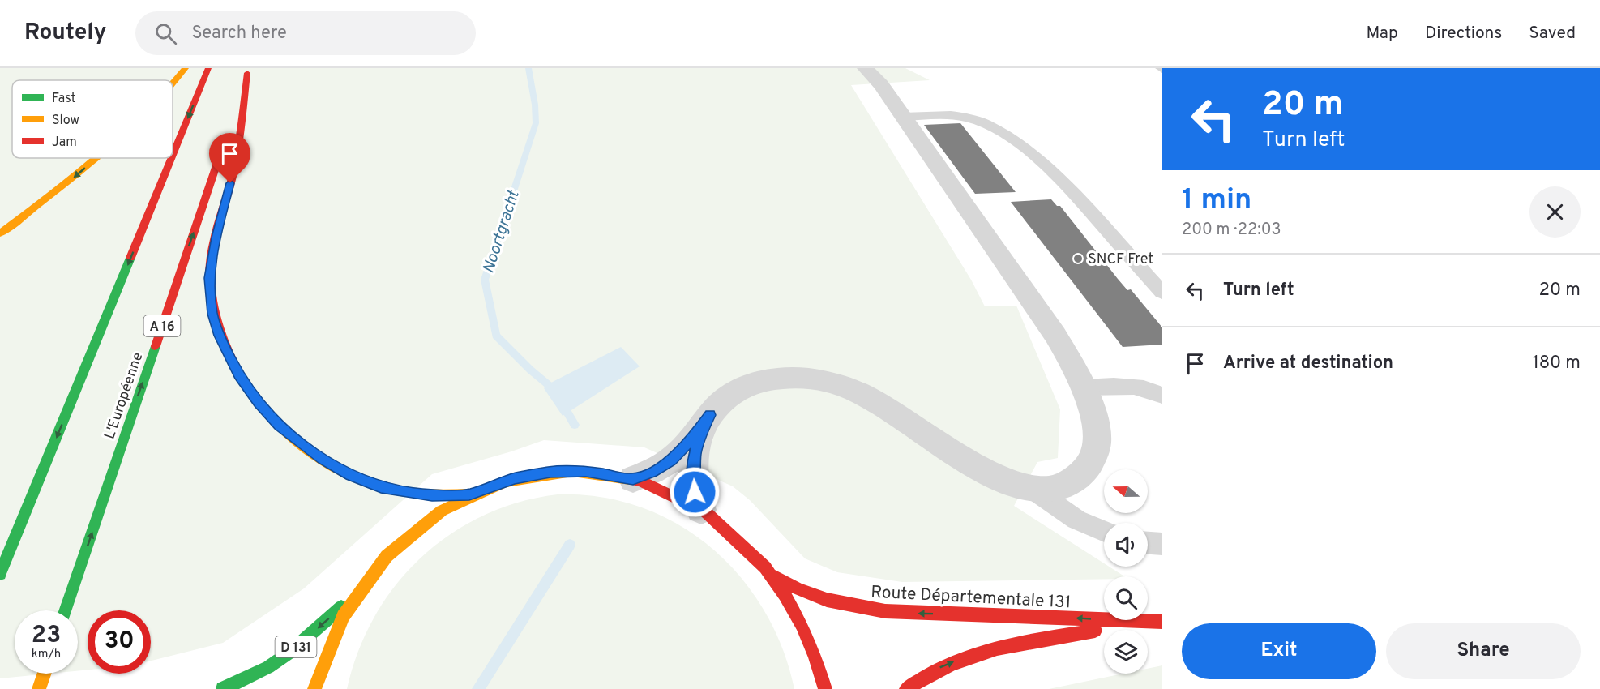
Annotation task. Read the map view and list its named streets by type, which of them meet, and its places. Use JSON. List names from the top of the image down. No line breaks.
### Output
{"streets":{"main road":["A 16","L'Européenne","Route Départementale 131","D 131"]},"water":["Noortgracht"],"places":["SNCF Fret"],"legend":["Fast","Slow","Jam"],"north":"left","page":{"header":"Routely","search":"Search here","nav":["Map","Directions","Saved"],"turn":["20 m","Turn left"],"heading":["1 min","200 m · 22:03"],"list":[{"name":"Turn left","value":"20 m"},{"name":"Arrive at destination","value":"180 m"}],"speed":"23 km/h","limit":"30","buttons":["Exit","Share"]}}
